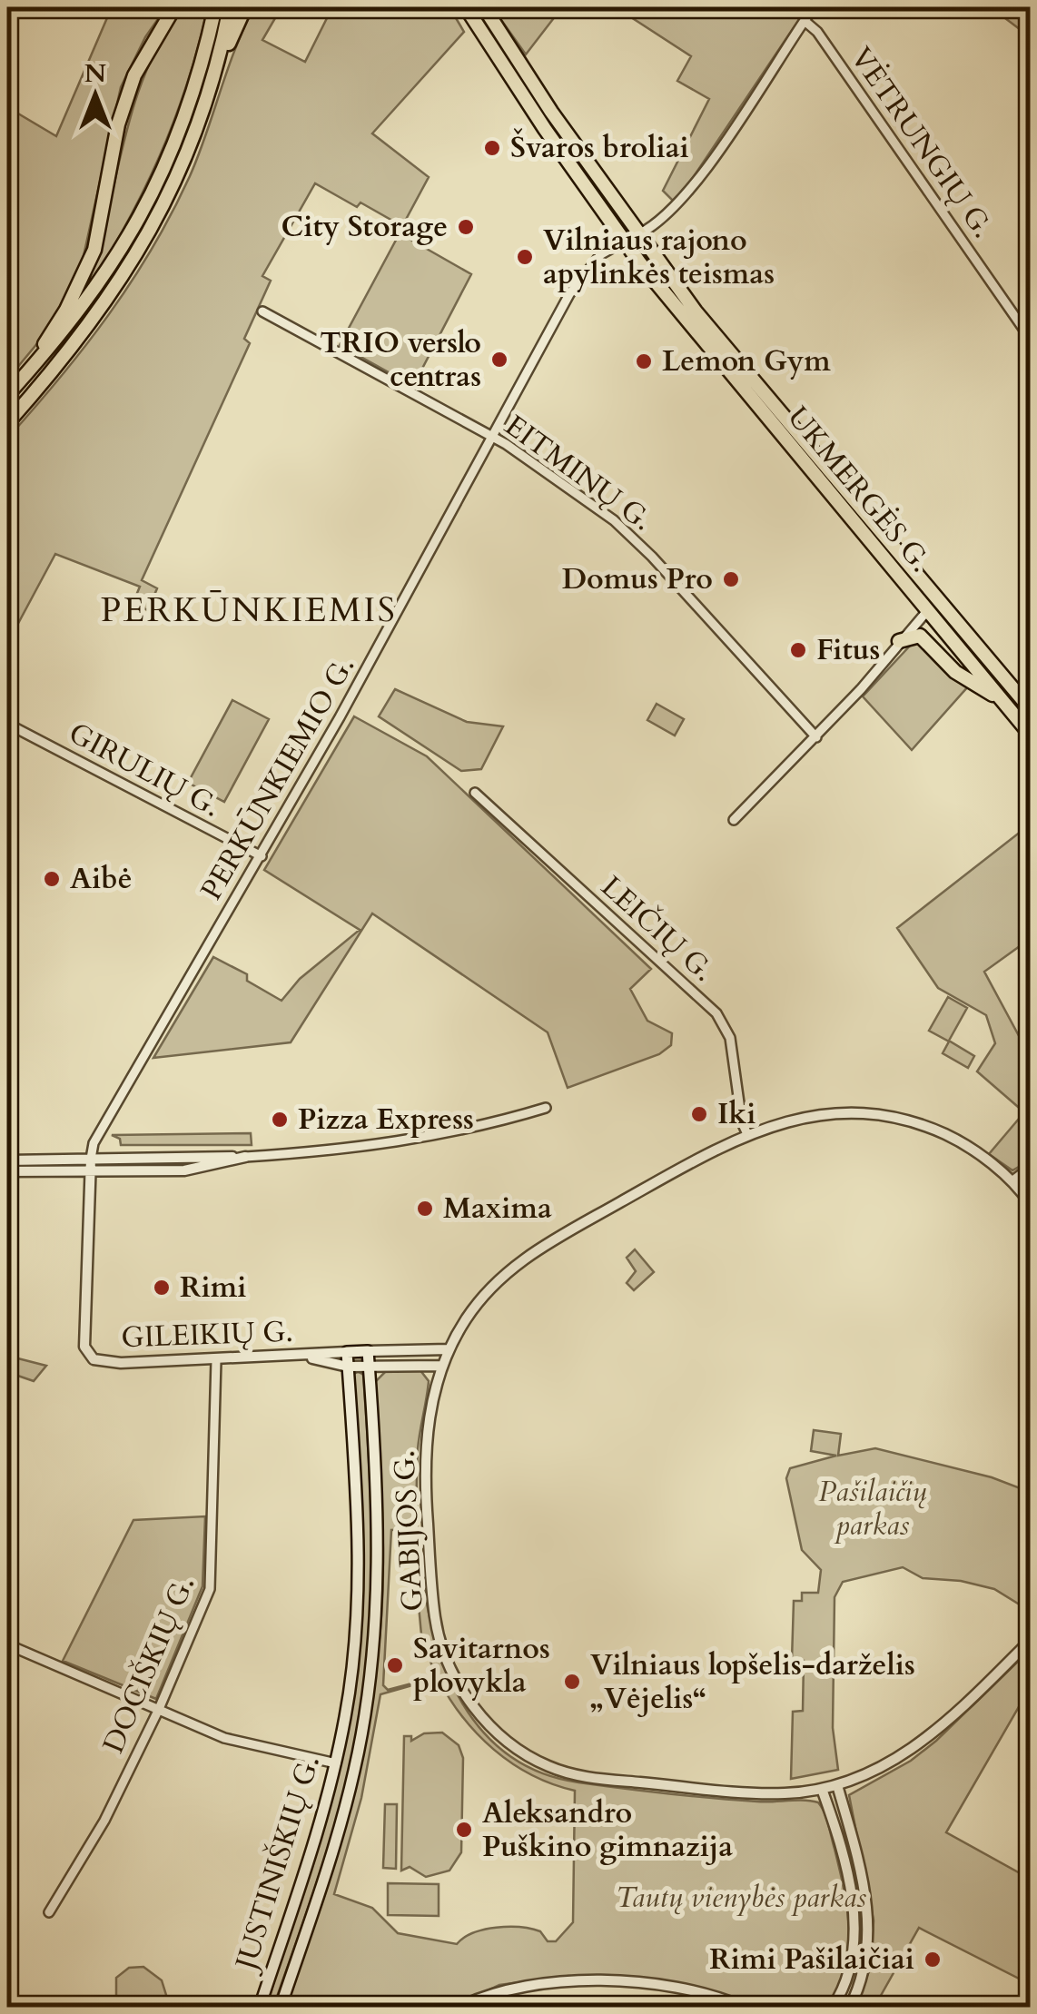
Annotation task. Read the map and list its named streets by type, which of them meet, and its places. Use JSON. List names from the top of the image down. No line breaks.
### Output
{"streets":{"highway":["UKMERGĖS G."],"main road":["GILEIKIŲ G.","JUSTINIŠKIŲ G."],"street":["VĖTRUNGIŲ G.","EITMINŲ G.","GIRULIŲ G.","PERKŪNKIEMIO G.","LEIČIŲ G.","GABIJOS G.","DOCIŠKIŲ G."]},"crossings":[["EITMINŲ G.","PERKŪNKIEMIO G."],["UKMERGĖS G.","PERKŪNKIEMIO G."],["GIRULIŲ G.","PERKŪNKIEMIO G."],["PERKŪNKIEMIO G.","GILEIKIŲ G."],["LEIČIŲ G.","GABIJOS G."],["GILEIKIŲ G.","GABIJOS G."],["GILEIKIŲ G.","DOCIŠKIŲ G."],["GILEIKIŲ G.","JUSTINIŠKIŲ G."]],"districts":["PERKŪNKIEMIS"],"parks":["Pašilaičių parkas","Tautų vienybės parkas"],"places":["Švaros broliai","City Storage","Vilniaus rajono apylinkės teismas","TRIO verslo centras","Lemon Gym","Domus Pro","Fitus","Aibė","Iki","Pizza Express","Maxima","Rimi","Savitarnos plovykla","Vilniaus lopšelis-darželis „Vėjelis“","Aleksandro Puškino gimnazija","Rimi Pašilaičiai"],"north":"top"}
